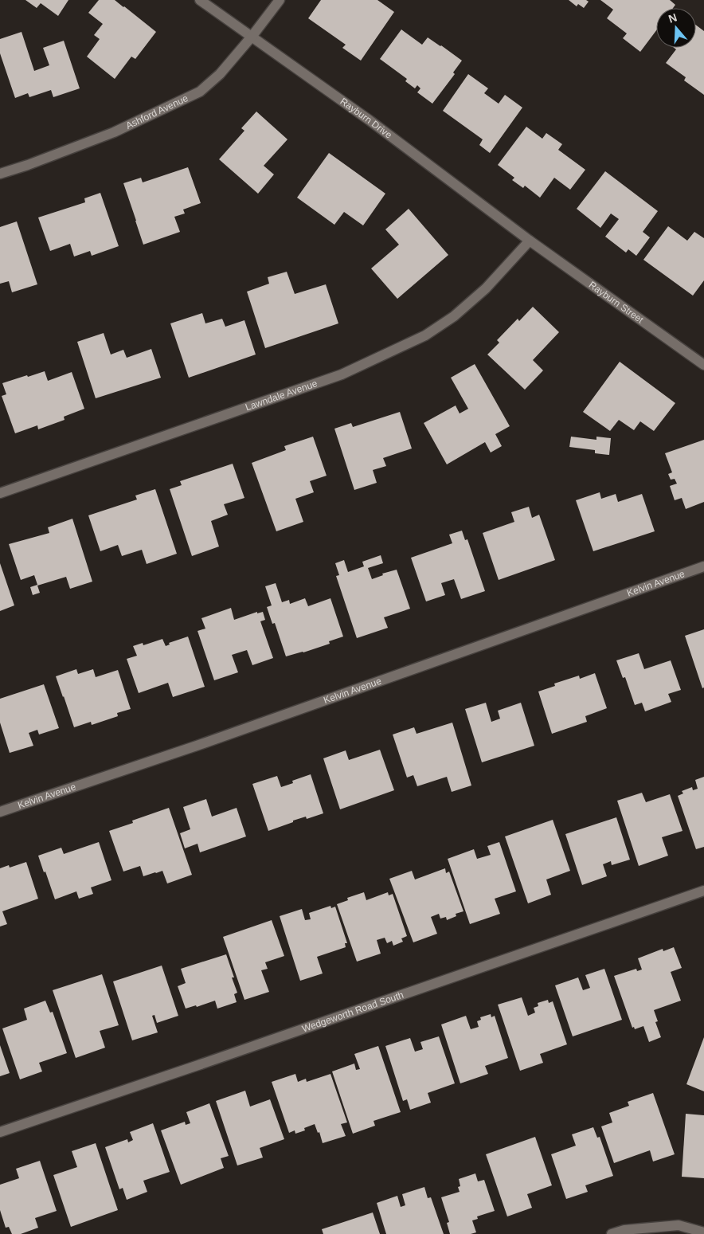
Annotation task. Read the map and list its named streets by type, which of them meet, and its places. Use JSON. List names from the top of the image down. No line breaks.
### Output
{"streets":{"street":["Ashford Avenue","Rayburn Drive","Rayburn Street","Lawndale Avenue","Kelvin Avenue","Wedgeworth Road South"]},"crossings":[["Ashford Avenue","Rayburn Drive"],["Rayburn Drive","Rayburn Street"],["Rayburn Drive","Lawndale Avenue"],["Rayburn Street","Lawndale Avenue"]],"north":"top"}
